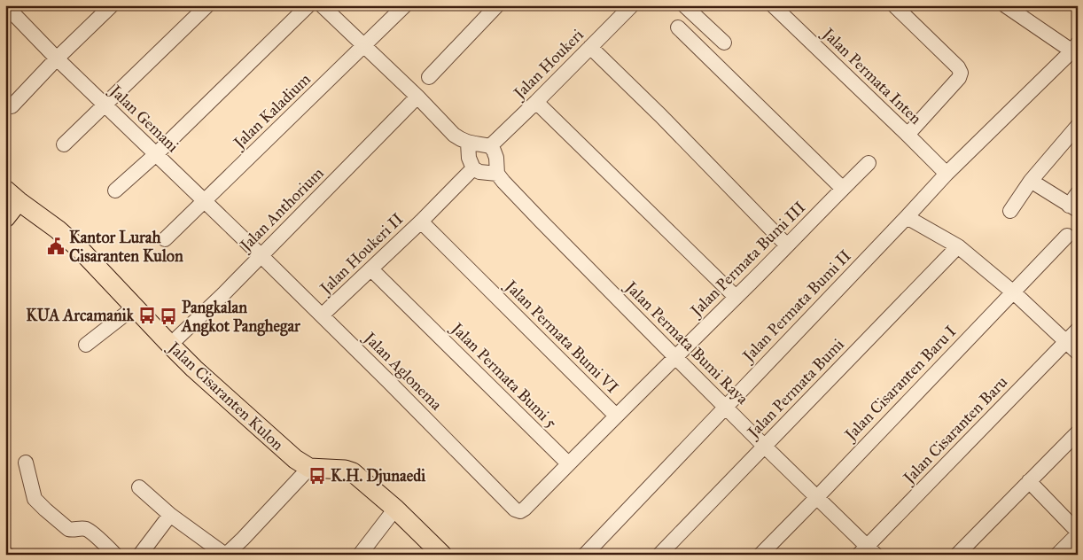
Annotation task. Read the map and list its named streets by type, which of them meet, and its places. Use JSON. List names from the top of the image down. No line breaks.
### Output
{"streets":{"main road":["Jalan Cisaranten Kulon"],"street":["Jalan Houkeri","Jalan Permata Inten","Jalan Kaladium","Jalan Gemani","Jalan Anthorium","Jalan Houkeri II","Jalan Permata Bumi III","Jalan Permata Bumi II","Jalan Permata Bumi VI","Jalan Permata Bumi Raya","Jalan Aglonema","Jalan Permata Bumi 5","Jalan Cisaranten Baru I","Jalan Permata Bumi","Jalan Cisaranten Baru"]},"crossings":[["Jalan Permata Inten","Jalan Permata Bumi II"],["Jalan Kaladium","Jalan Gemani"],["Jalan Gemani","Jalan Anthorium"],["Jalan Gemani","Jalan Aglonema"],["Jalan Anthorium","Jalan Aglonema"],["Jalan Anthorium","Jalan Cisaranten Kulon"],["Jalan Houkeri II","Jalan Permata Bumi VI"],["Jalan Houkeri II","Jalan Aglonema"],["Jalan Houkeri II","Jalan Permata Bumi 5"],["Jalan Permata Bumi III","Jalan Permata Bumi VI"],["Jalan Permata Bumi III","Jalan Permata Bumi Raya"],["Jalan Permata Bumi III","Jalan Aglonema"],["Jalan Permata Bumi III","Jalan Permata Bumi 5"],["Jalan Permata Bumi II","Jalan Permata Bumi Raya"],["Jalan Permata Bumi Raya","Jalan Cisaranten Baru I"],["Jalan Permata Bumi Raya","Jalan Permata Bumi"],["Jalan Permata Bumi Raya","Jalan Cisaranten Baru"]],"places":{"public building":["Kantor Lurah Cisaranten Kulon"],"bus stop":["KUA Arcamanik","Pangkalan Angkot Panghegar","K.H. Djunaedi"]}}
